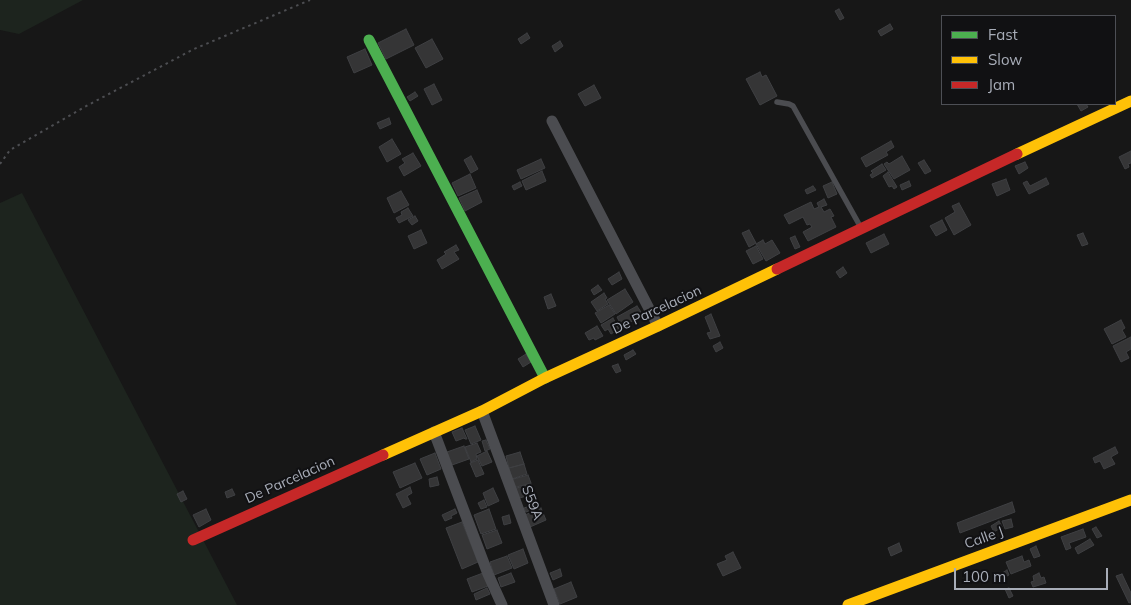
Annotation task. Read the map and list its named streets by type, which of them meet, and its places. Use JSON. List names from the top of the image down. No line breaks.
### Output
{"streets":{"street":["De Parcelacion","S59A","Calle J"]},"crossings":[["De Parcelacion","S59A"]],"legend":["Fast","Slow","Jam"],"scale_bar":"100 m"}
